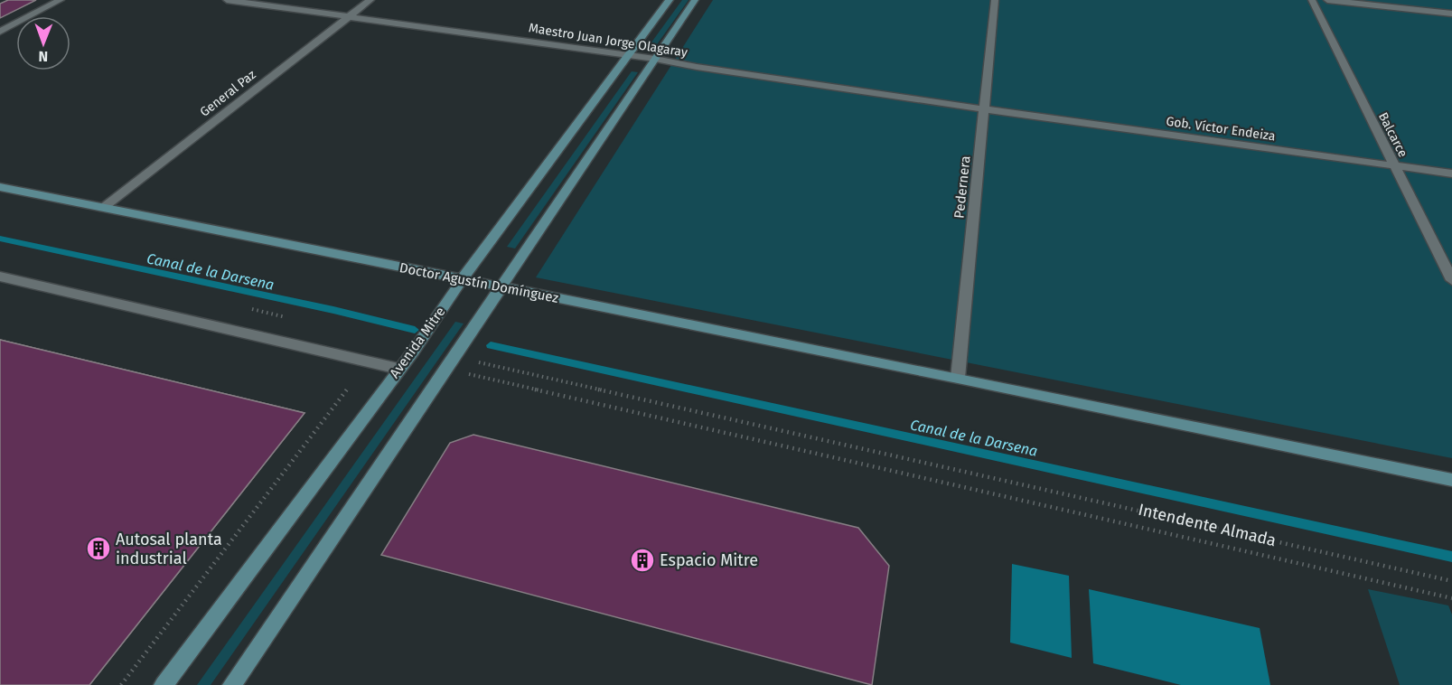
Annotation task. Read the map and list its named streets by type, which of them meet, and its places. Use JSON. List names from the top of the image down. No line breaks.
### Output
{"streets":{"main road":["Doctor Agustín Domínguez","Avenida Mitre"],"street":["Maestro Juan Jorge Olagaray","General Paz","Gob. Víctor Endeiza","Balcarce","Pedernera"],"path":["Intendente Almada"]},"crossings":[["Maestro Juan Jorge Olagaray","General Paz"],["Maestro Juan Jorge Olagaray","Gob. Víctor Endeiza"],["Maestro Juan Jorge Olagaray","Pedernera"],["Maestro Juan Jorge Olagaray","Avenida Mitre"],["General Paz","Doctor Agustín Domínguez"],["Gob. Víctor Endeiza","Balcarce"],["Gob. Víctor Endeiza","Pedernera"],["Pedernera","Doctor Agustín Domínguez"],["Doctor Agustín Domínguez","Avenida Mitre"]],"water":["Canal de la Darsena"],"places":{"building":["Autosal planta industrial","Espacio Mitre"]},"north":"bottom"}
